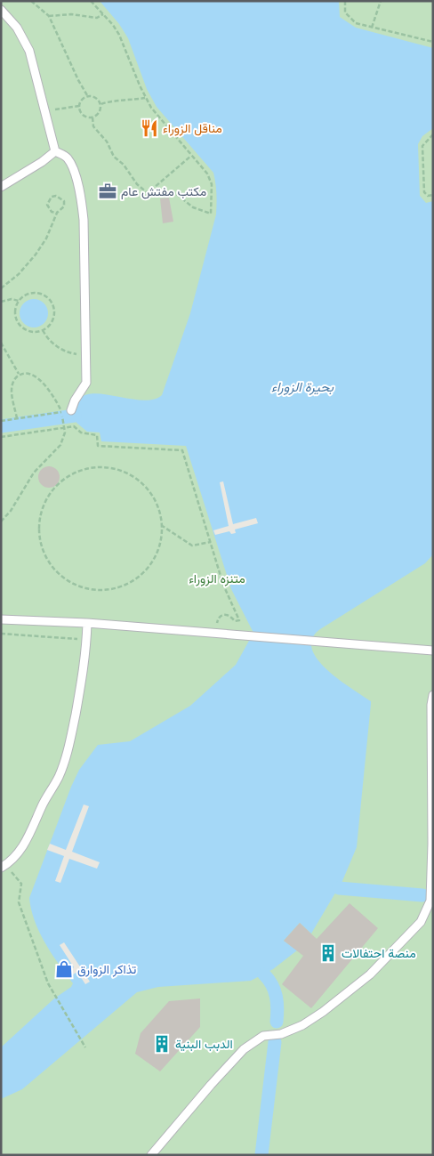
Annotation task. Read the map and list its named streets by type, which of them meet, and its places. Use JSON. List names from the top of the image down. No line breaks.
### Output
{"water":["بحيرة الزوراء"],"parks":["متنزه الزوراء"],"places":{"restaurant":["مناقل الزوراء"],"office":["مكتب مفتش عام"],"building":["منصة احتفالات","الدبب البنية"],"shop":["تذاكر الزوارق"]}}
